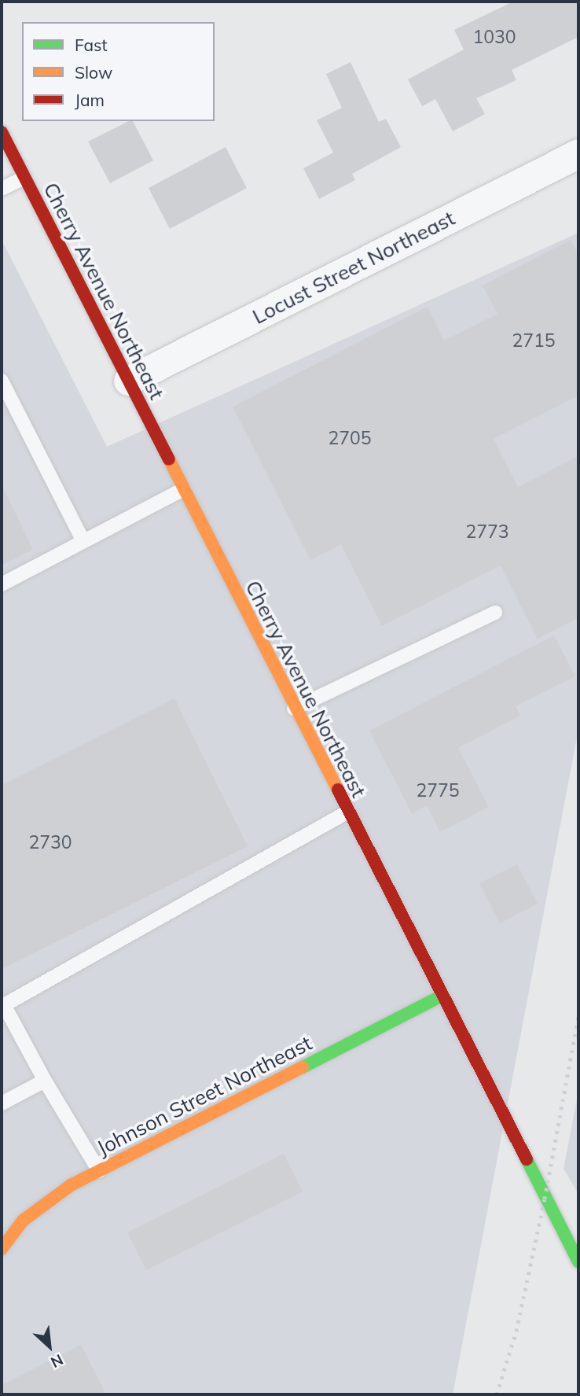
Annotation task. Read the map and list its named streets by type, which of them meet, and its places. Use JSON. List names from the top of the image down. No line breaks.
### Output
{"streets":{"main road":["Cherry Avenue Northeast","Johnson Street Northeast"],"street":["Locust Street Northeast"]},"crossings":[["Locust Street Northeast","Cherry Avenue Northeast"],["Cherry Avenue Northeast","Johnson Street Northeast"]],"house_numbers":["1030","2715","2705","2773","2775","2730"],"legend":["Fast","Slow","Jam"],"north":"bottom right"}
